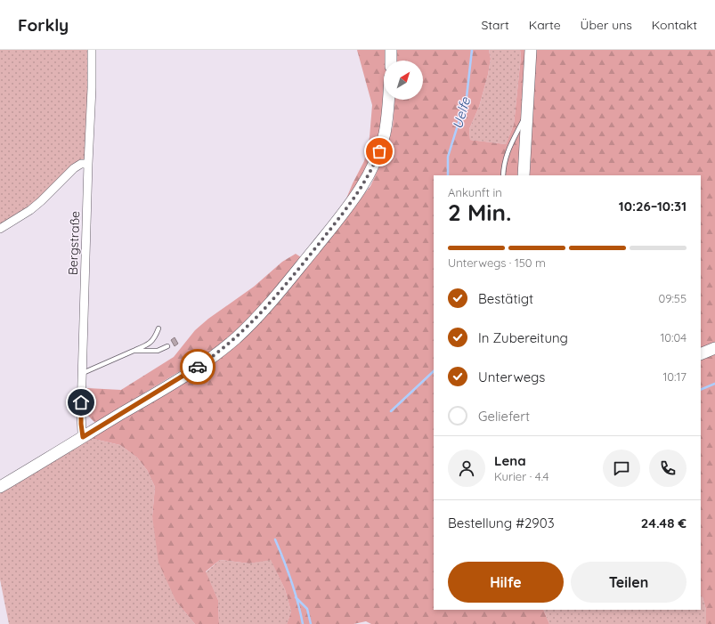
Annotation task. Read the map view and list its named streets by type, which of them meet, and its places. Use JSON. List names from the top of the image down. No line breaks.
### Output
{"streets":{"street":["Bergstraße"]},"water":["Uelfe"],"north":"top right","page":{"header":"Forkly","nav":["Start","Karte","Über uns","Kontakt"],"heading":["2 Min.","Ankunft in","10:26–10:31"],"panel":["Lena","Kurier · 4.4","Bestellung #2903","24.48 €"],"bar":"Unterwegs · 150 m","list":[["Bestätigt","09:55"],["In Zubereitung","10:04"],["Unterwegs","10:17"],"Geliefert"],"buttons":["Hilfe","Teilen"]}}
